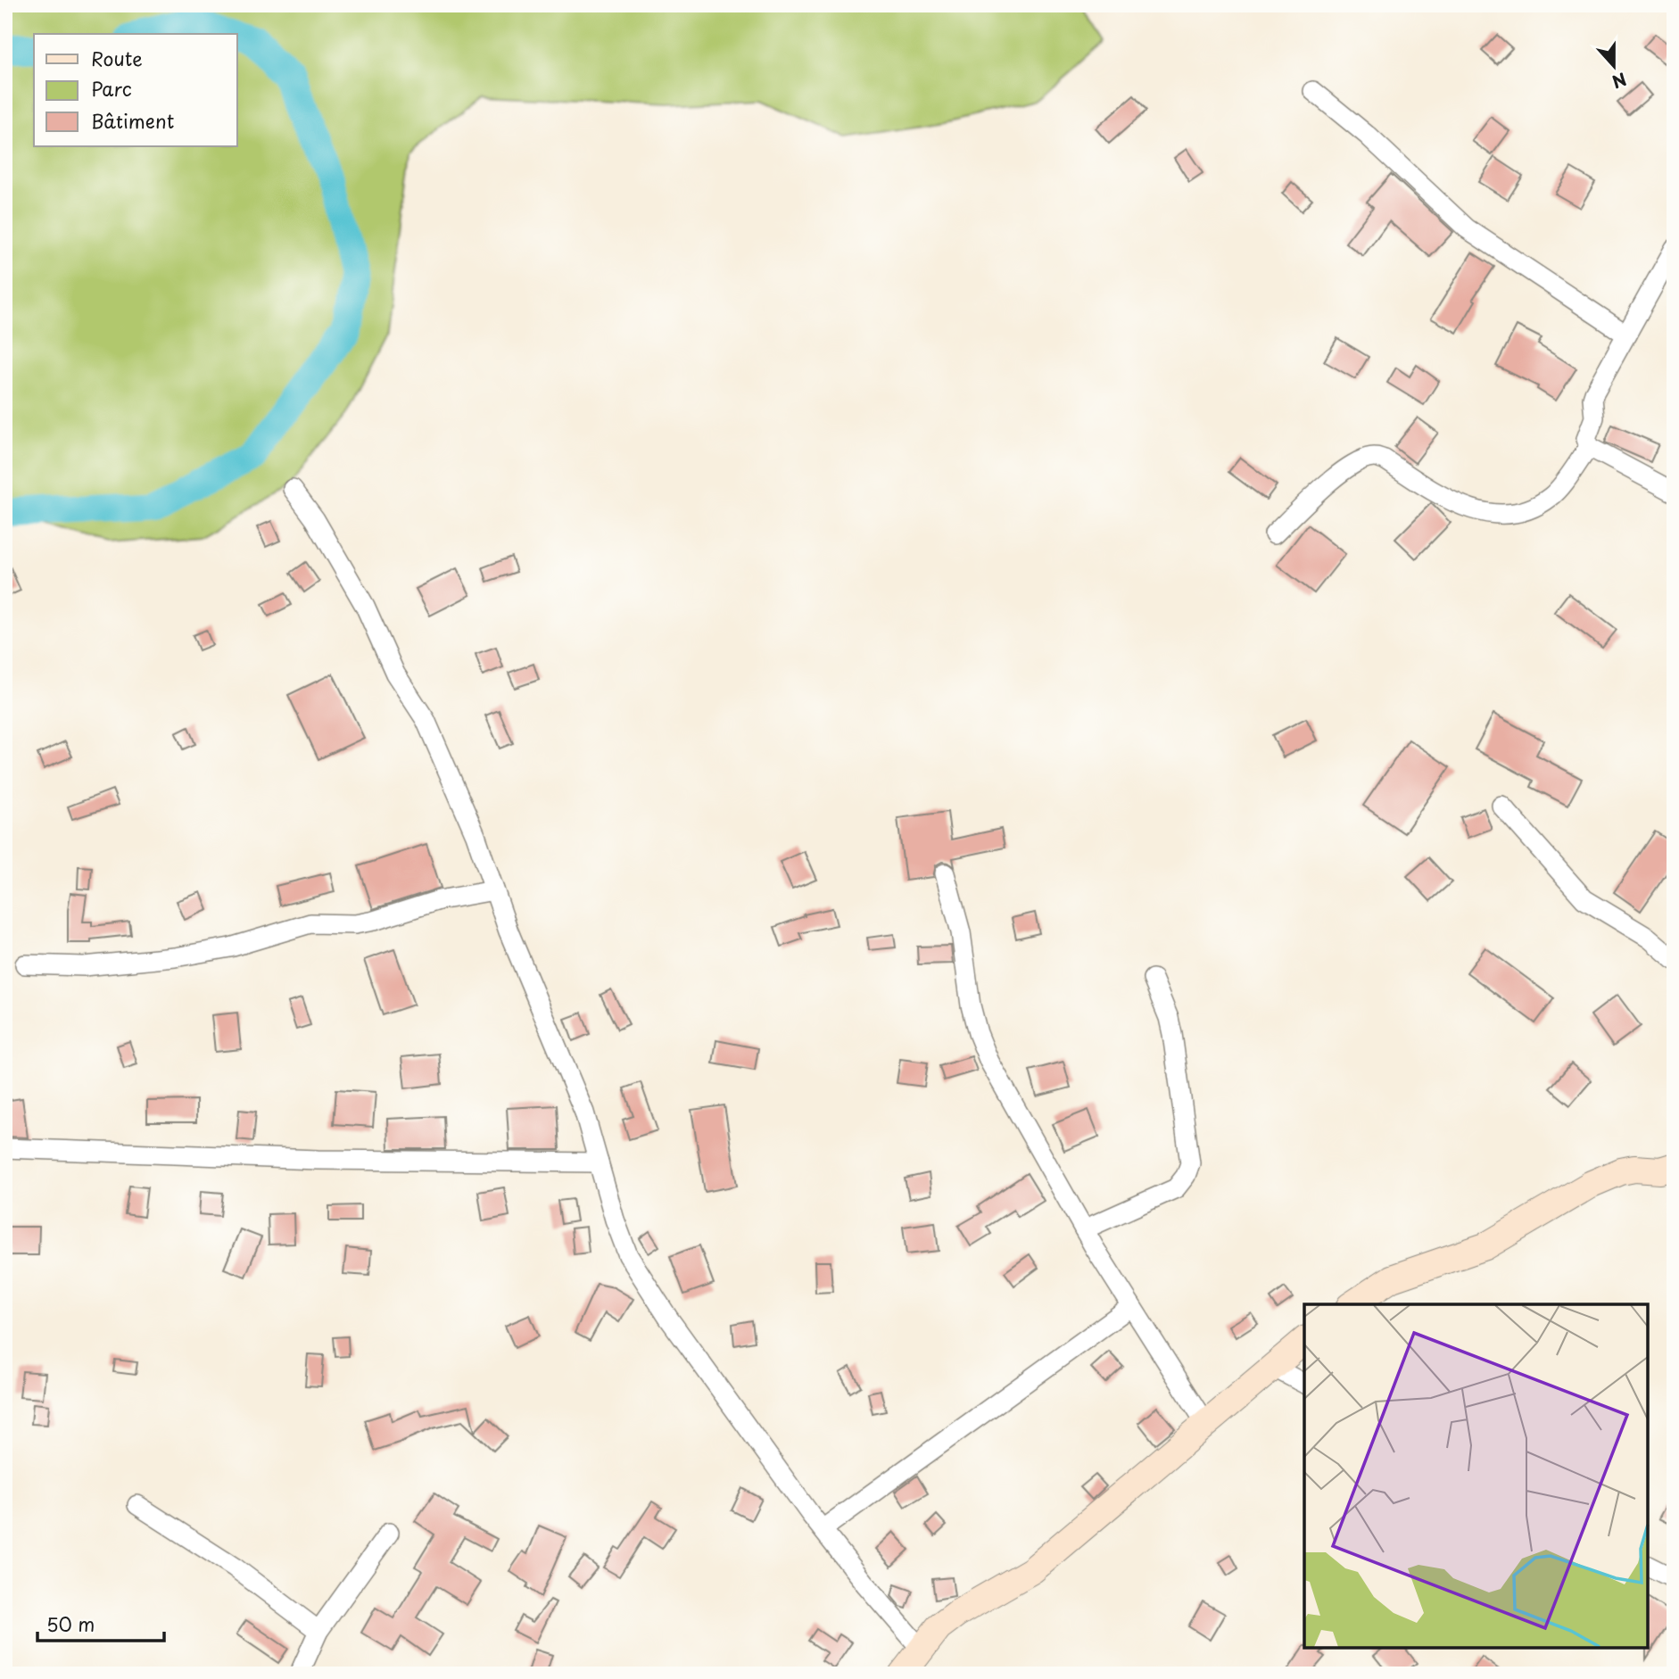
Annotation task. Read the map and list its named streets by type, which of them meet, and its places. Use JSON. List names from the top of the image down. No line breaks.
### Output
{"legend":["Route","Parc","Bâtiment"],"scale_bar":"50 m","north":"bottom"}
